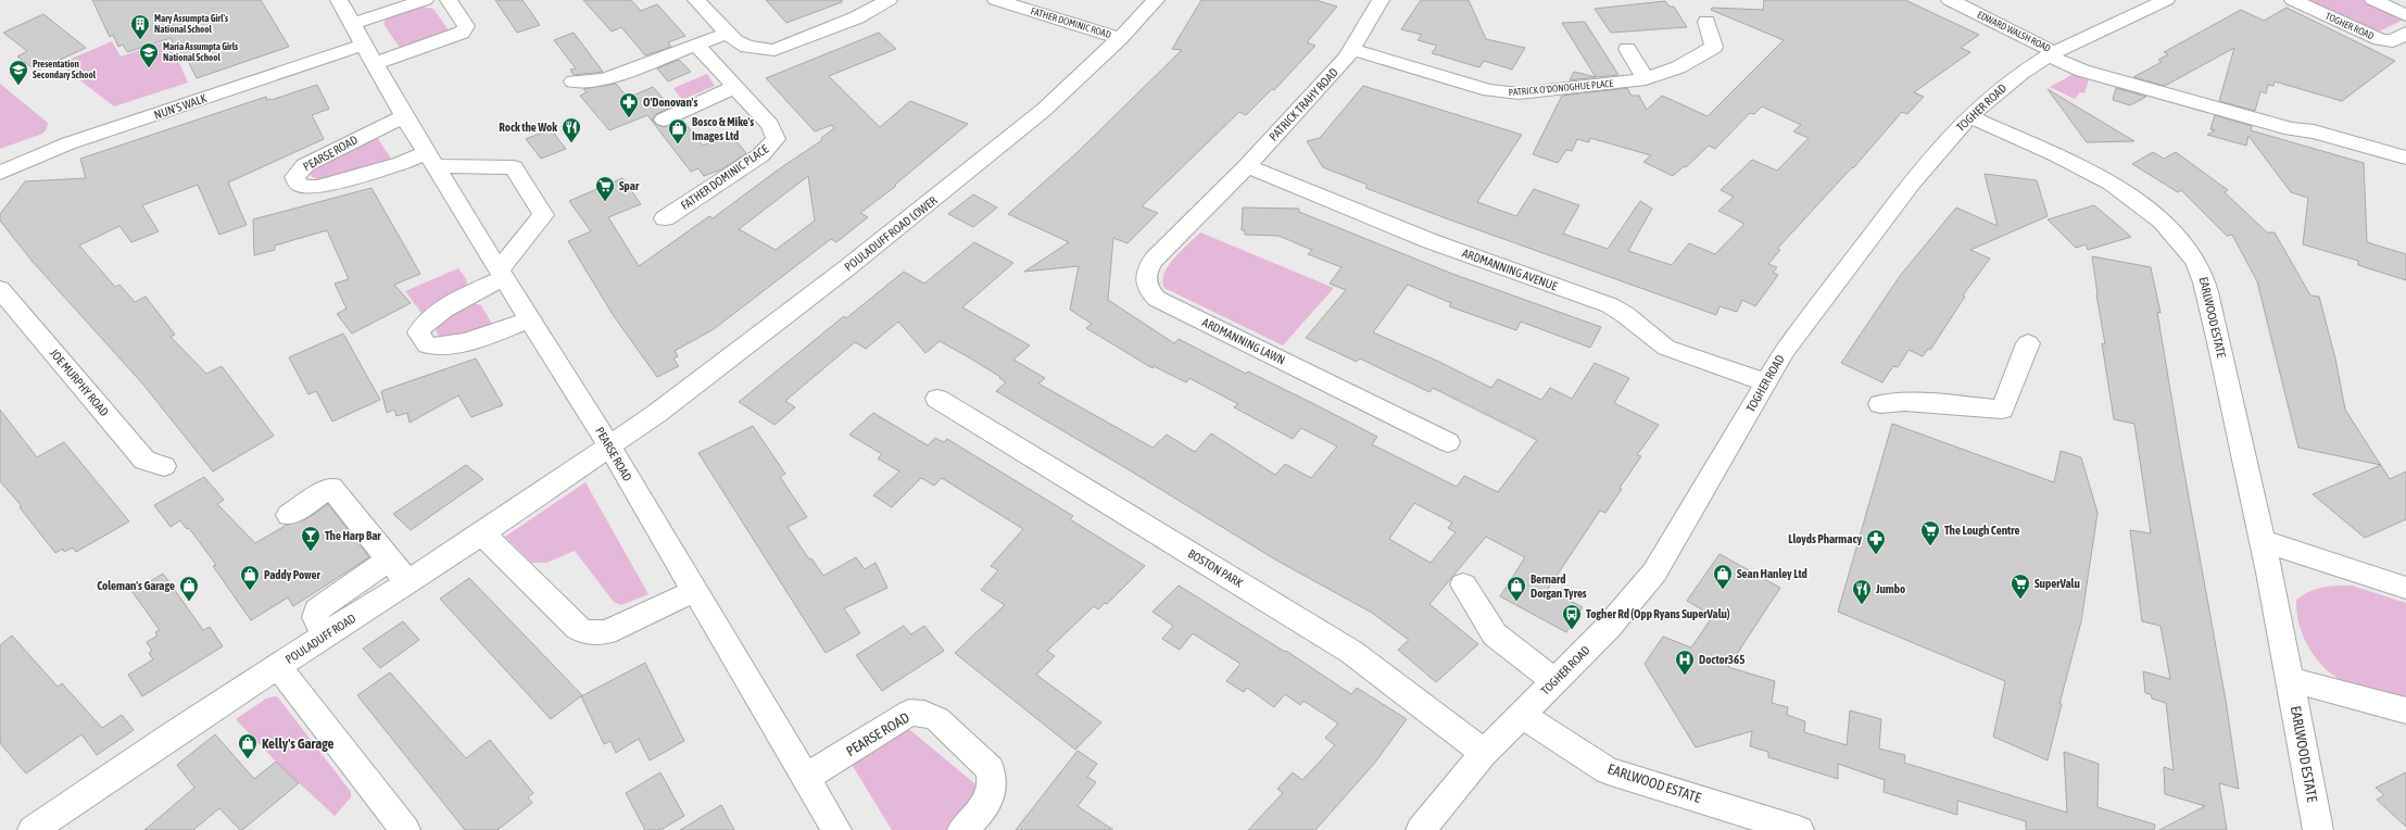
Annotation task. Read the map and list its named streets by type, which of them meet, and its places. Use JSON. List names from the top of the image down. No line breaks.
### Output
{"streets":{"street":["FATHER DOMINIC ROAD","TOGHER ROAD","EDWARD WALSH ROAD","PATRICK O'DONOGHUE PLACE","PATRICK TRAHY ROAD","NUN'S WALK","PEARSE ROAD","FATHER DOMINIC PLACE","POULADUFF ROAD LOWER","ARDMANNING AVENUE","EARLWOOD ESTATE","ARDMANNING LAWN","JOE MURPHY ROAD","BOSTON PARK","POULADUFF ROAD"]},"crossings":[["FATHER DOMINIC ROAD","POULADUFF ROAD LOWER"],["TOGHER ROAD","EDWARD WALSH ROAD"],["TOGHER ROAD","ARDMANNING AVENUE"],["TOGHER ROAD","EARLWOOD ESTATE"],["TOGHER ROAD","BOSTON PARK"],["PATRICK O'DONOGHUE PLACE","PATRICK TRAHY ROAD"],["PATRICK TRAHY ROAD","ARDMANNING AVENUE"],["PATRICK TRAHY ROAD","ARDMANNING LAWN"],["NUN'S WALK","PEARSE ROAD"],["PEARSE ROAD","POULADUFF ROAD LOWER"],["PEARSE ROAD","POULADUFF ROAD"],["POULADUFF ROAD LOWER","POULADUFF ROAD"]],"places":{"building":["Mary Assumpta Girl's National School"],"school or university":["Maria Assumpta Girls National School","Presentation Secondary School"],"pharmacy":["O'Donovan's","Lloyds Pharmacy"],"restaurant":["Rock the Wok","Jumbo"],"shop":["Bosco & Mike's Images Ltd","Sean Hanley Ltd","Paddy Power","Coleman's Garage","Bernard Dorgan Tyres","Kelly's Garage"],"supermarket":["Spar","The Lough Centre","SuperValu"],"bar":["The Harp Bar"],"bus stop":["Togher Rd (Opp Ryans SuperValu)"],"hospital":["Doctor365"]}}
